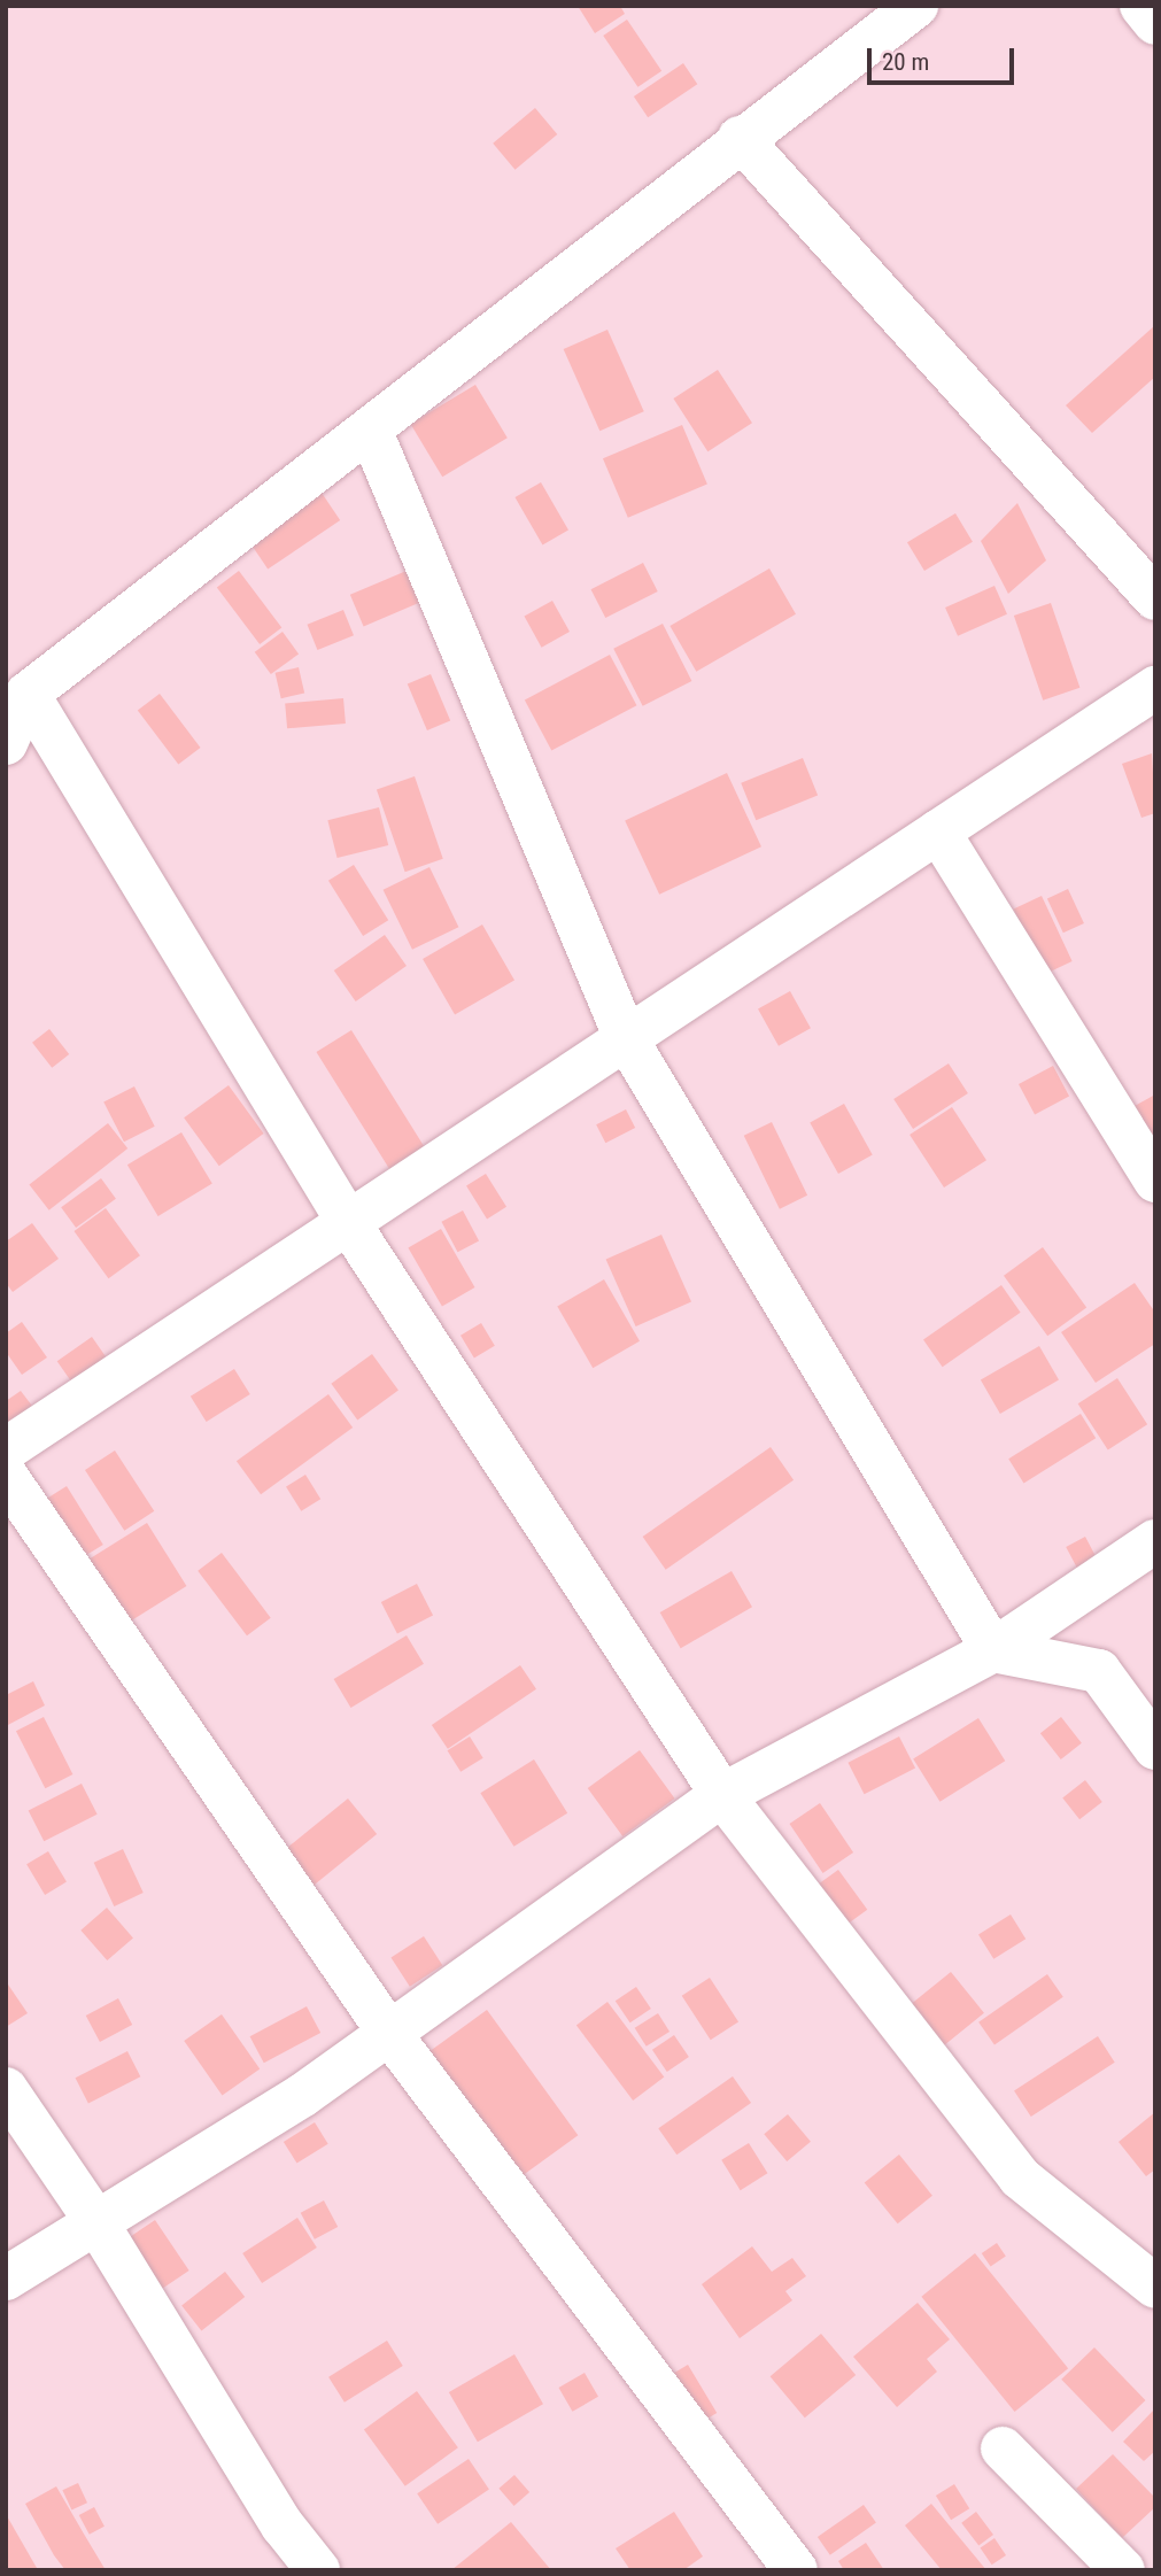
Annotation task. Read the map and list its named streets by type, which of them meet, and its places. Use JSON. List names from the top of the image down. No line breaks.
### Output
{"scale_bar":"20 m"}
